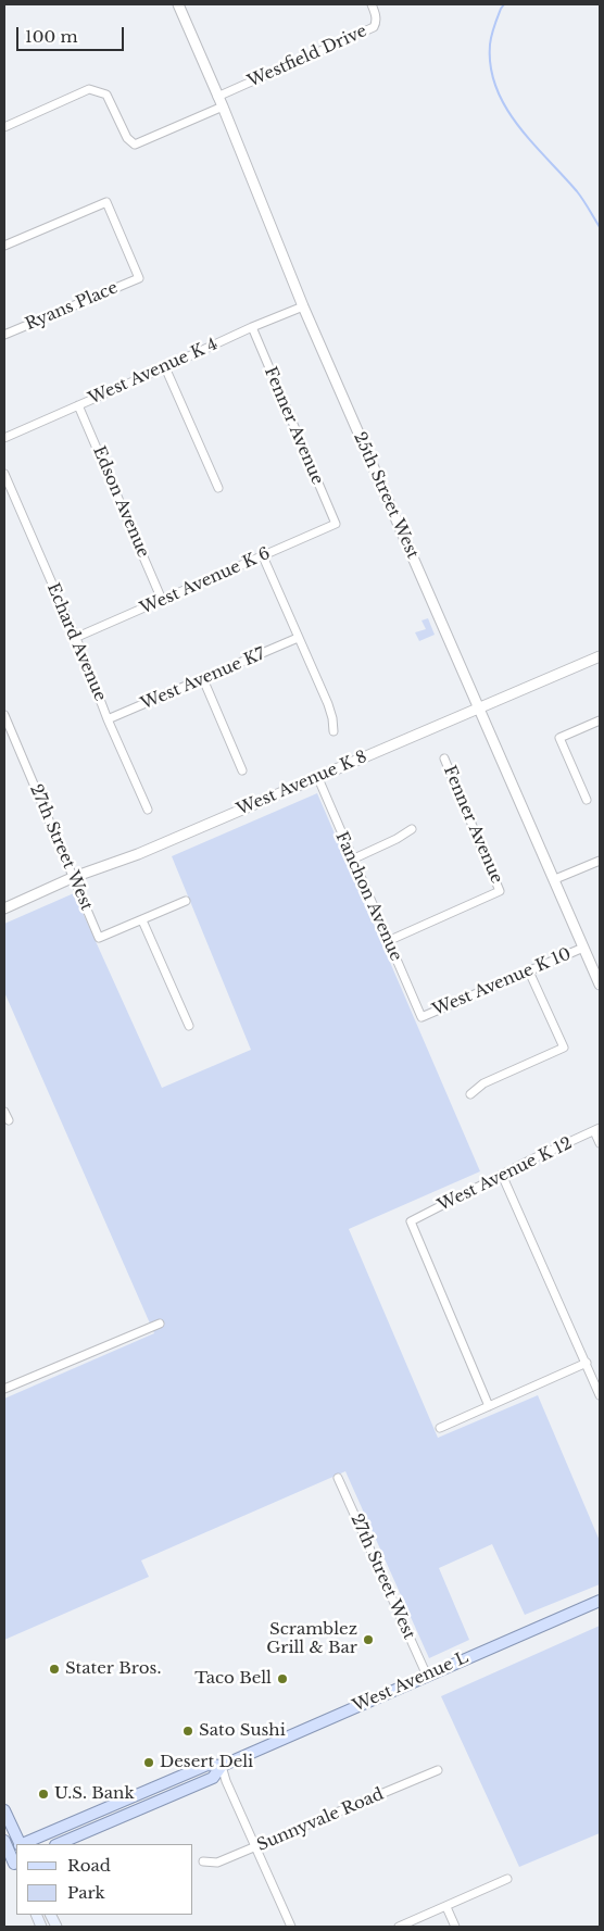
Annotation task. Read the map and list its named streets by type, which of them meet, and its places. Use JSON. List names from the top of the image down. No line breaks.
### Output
{"streets":{"main road":["West Avenue L"],"street":["Westfield Drive","Ryans Place","West Avenue K 4","Fenner Avenue","25th Street West","Edson Avenue","West Avenue K 6","Echard Avenue","West Avenue K7","West Avenue K 8","27th Street West","Fanchon Avenue","West Avenue K 10","West Avenue K 12","Sunnyvale Road"]},"crossings":[["Westfield Drive","25th Street West"],["West Avenue K 4","Fenner Avenue"],["West Avenue K 4","25th Street West"],["West Avenue K 4","Edson Avenue"],["Fenner Avenue","West Avenue K 6"],["Fenner Avenue","Fanchon Avenue"],["25th Street West","West Avenue K 8"],["25th Street West","West Avenue K 10"],["Edson Avenue","West Avenue K 6"],["West Avenue K 6","Echard Avenue"],["Echard Avenue","West Avenue K7"],["West Avenue K 8","27th Street West"],["West Avenue K 8","Fanchon Avenue"],["27th Street West","West Avenue L"],["Fanchon Avenue","West Avenue K 10"]],"places":["Scramblez Grill & Bar","Stater Bros.","Taco Bell","Sato Sushi","Desert Deli","U.S. Bank"],"legend":["Road","Park"],"scale_bar":"100 m"}
